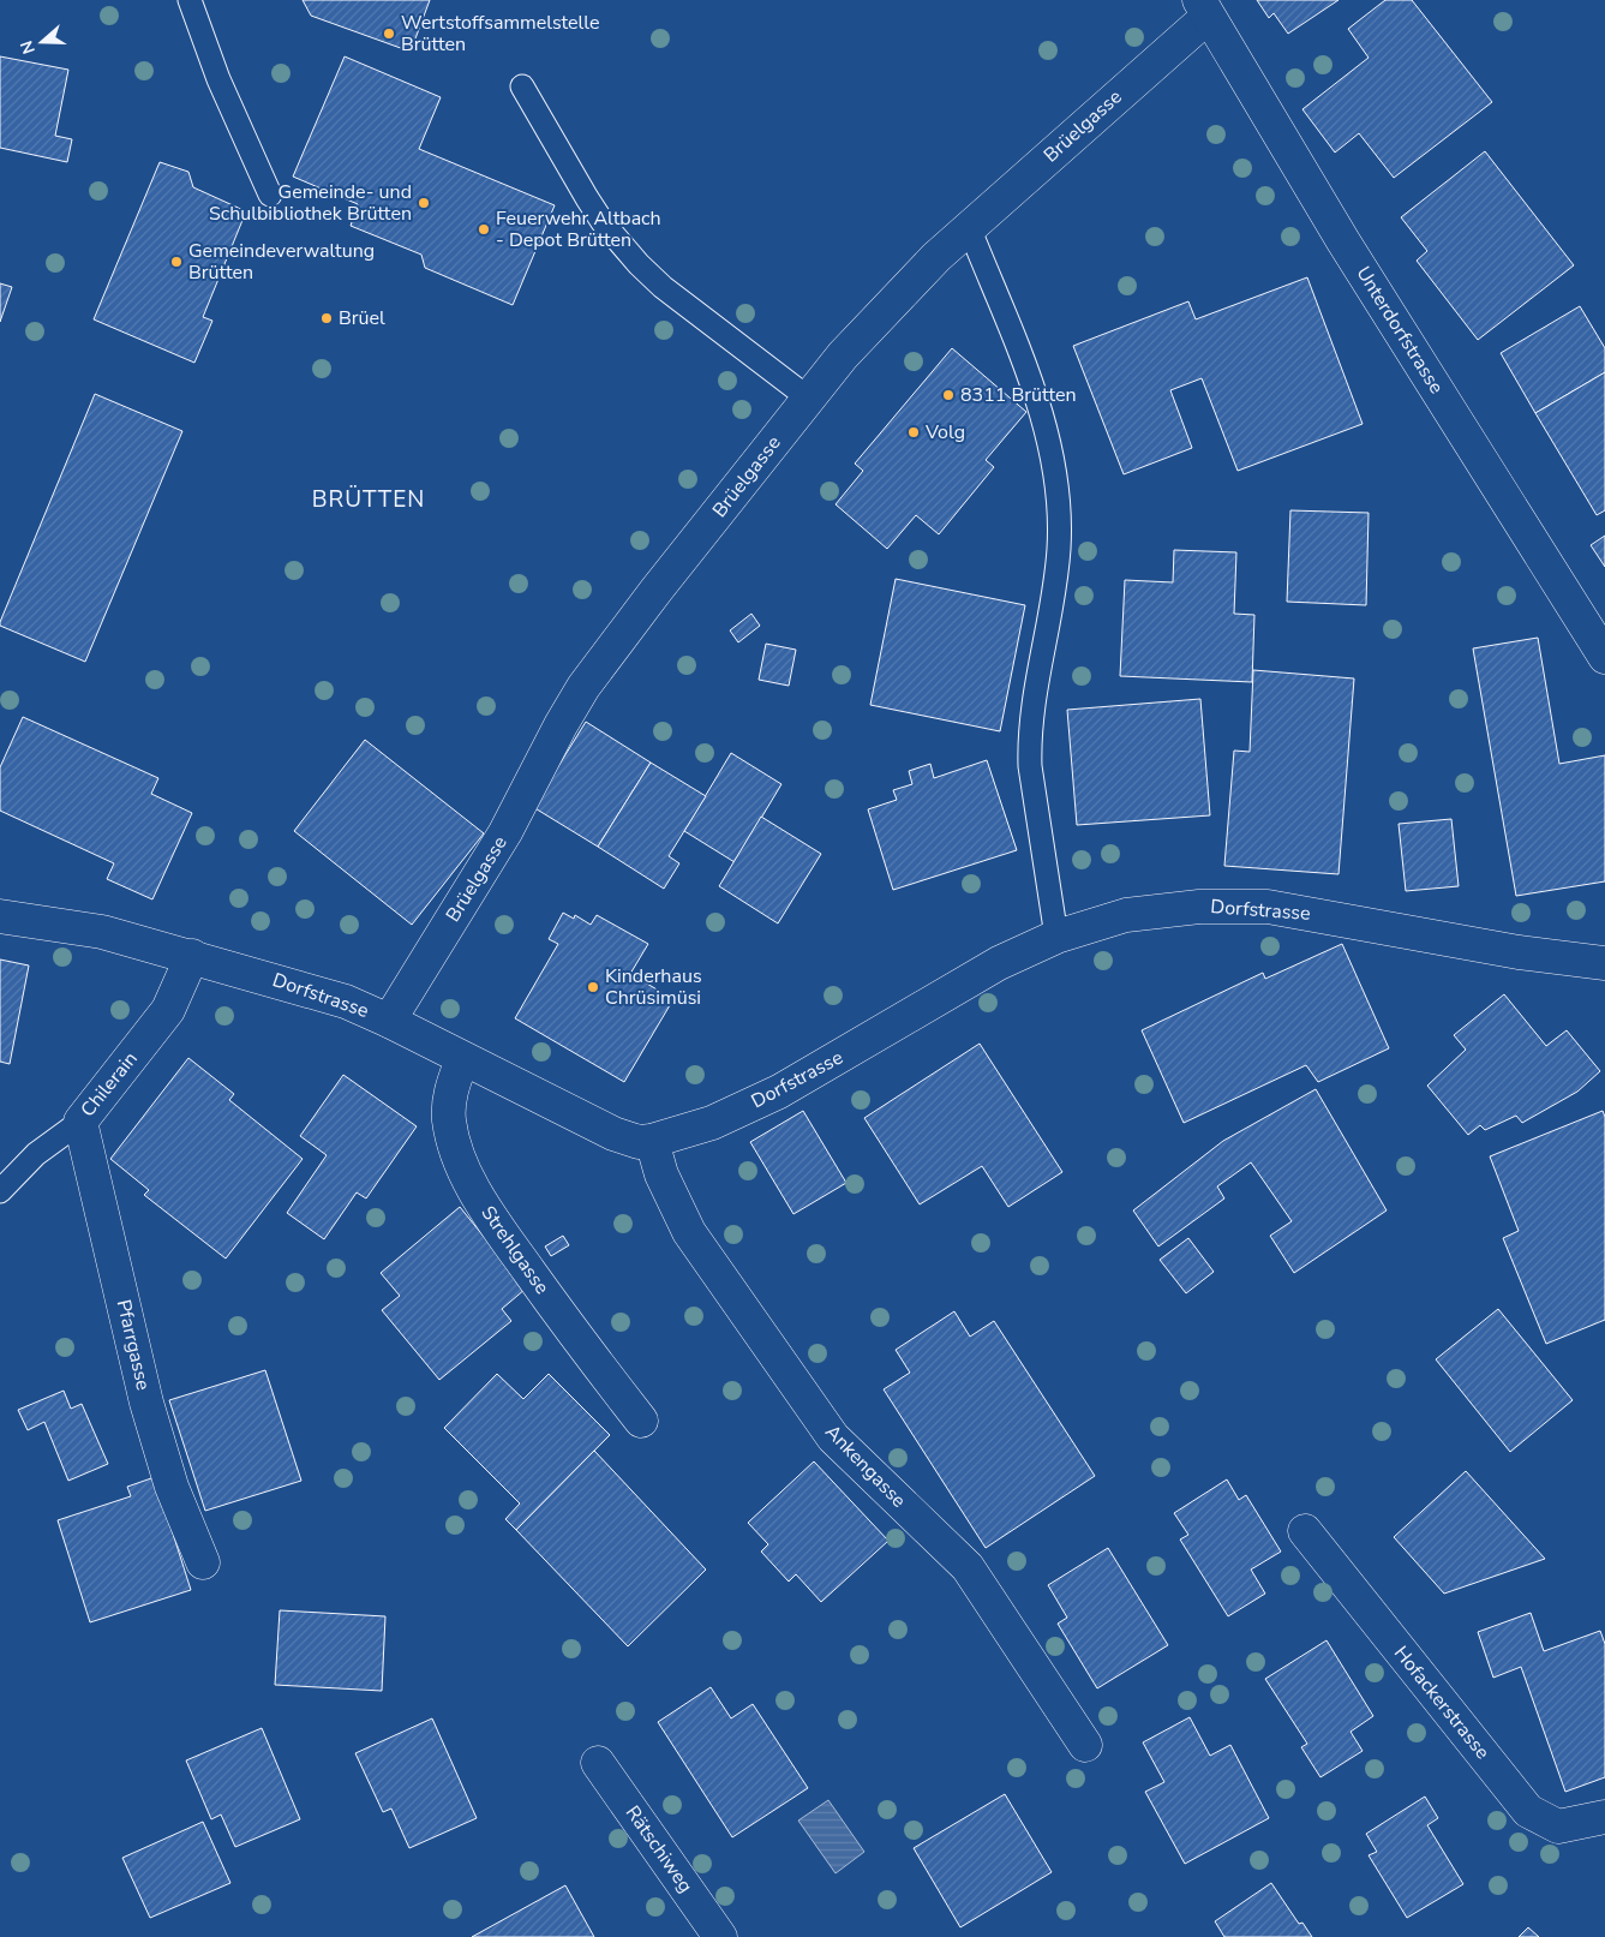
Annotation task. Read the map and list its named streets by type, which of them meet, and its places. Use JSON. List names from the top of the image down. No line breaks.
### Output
{"streets":{"street":["Brüelgasse","Unterdorfstrasse","Dorfstrasse","Chilerain","Strehlgasse","Pfarrgasse","Ankengasse","Hofackerstrasse","Rätschiweg"]},"crossings":[["Brüelgasse","Unterdorfstrasse"],["Brüelgasse","Dorfstrasse"],["Dorfstrasse","Chilerain"],["Dorfstrasse","Strehlgasse"],["Dorfstrasse","Ankengasse"],["Chilerain","Pfarrgasse"]],"districts":["BRÜTTEN"],"places":["Wertstoffsammelstelle Brütten","Gemeinde- und Schulbibliothek Brütten","Feuerwehr Altbach - Depot Brütten","Gemeindeverwaltung Brütten","Brüel","8311 Brütten","Volg","Kinderhaus Chrüsimüsi"],"north":"left"}
